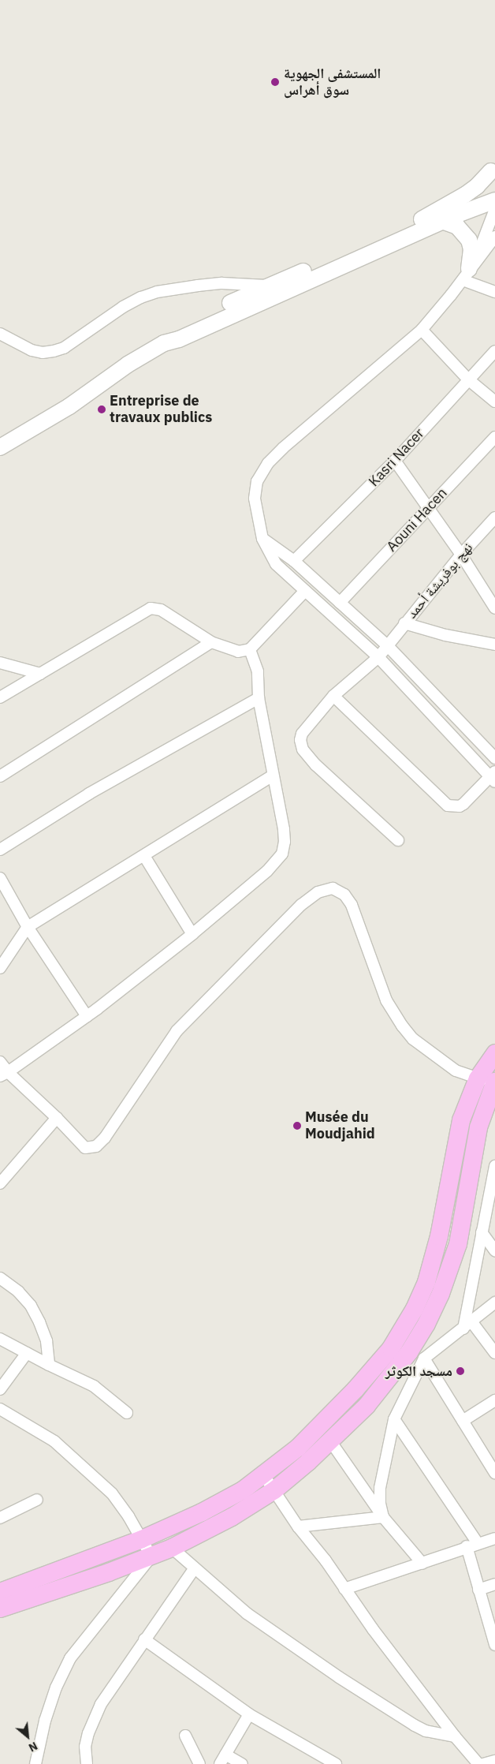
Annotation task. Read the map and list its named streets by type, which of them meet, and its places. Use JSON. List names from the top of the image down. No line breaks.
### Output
{"streets":{"street":["Kasri Nacer","Aouni Hacen","نهج بوفريشة أحمد"]},"places":["المستشفى الجهوية سوق أهراس","Entreprise de travaux publics","Musée du Moudjahid","مسجد الكوثر"],"north":"bottom right"}
